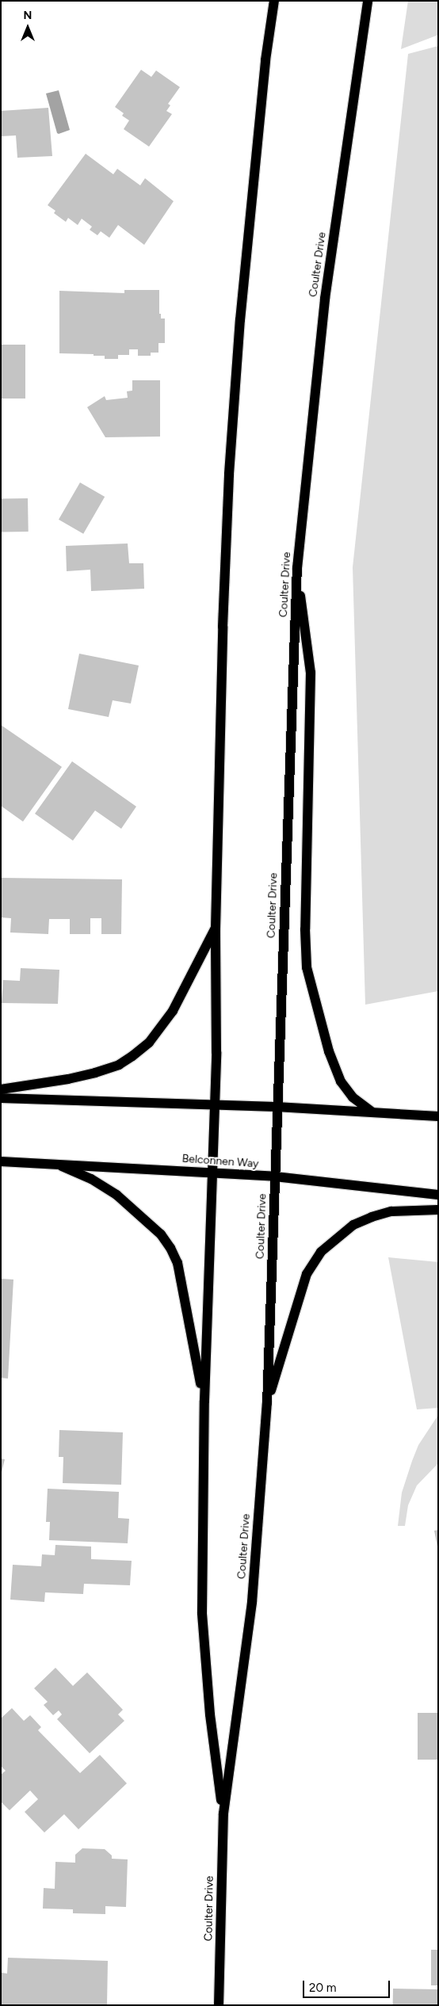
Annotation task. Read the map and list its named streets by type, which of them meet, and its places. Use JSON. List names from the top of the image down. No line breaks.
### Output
{"streets":{"main road":["Coulter Drive","Belconnen Way"]},"crossings":[["Coulter Drive","Belconnen Way"]],"scale_bar":"20 m","north":"top"}
